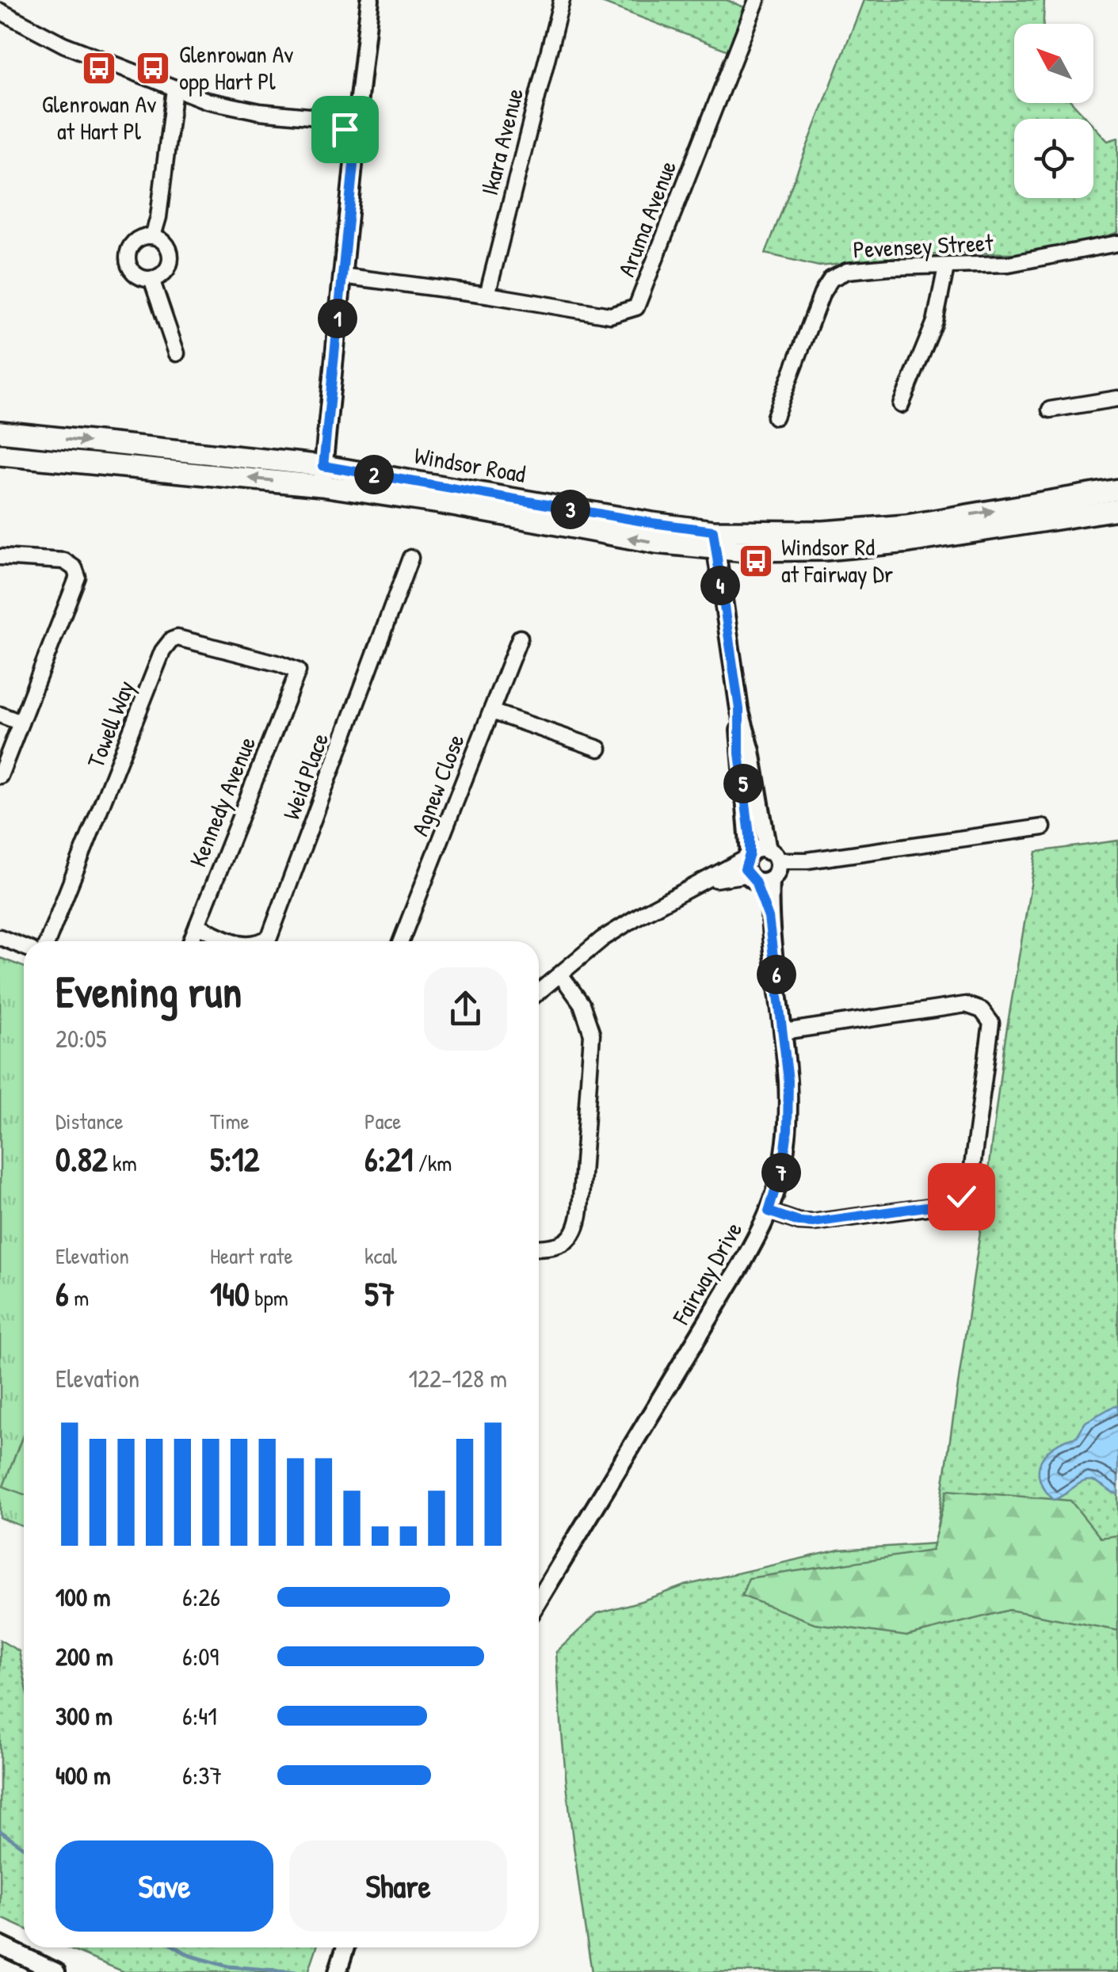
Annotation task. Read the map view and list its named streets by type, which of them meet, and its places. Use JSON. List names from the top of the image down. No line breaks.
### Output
{"streets":{"main road":["Windsor Road"],"street":["Ikara Avenue","Aruma Avenue","Pevensey Street","Towell Way","Weid Place","Agnew Close","Kennedy Avenue","Fairway Drive"]},"crossings":[["Ikara Avenue","Aruma Avenue"],["Windsor Road","Fairway Drive"],["Towell Way","Kennedy Avenue"],["Weid Place","Kennedy Avenue"]],"places":{"bus stop":["Glenrowan Av at Hart Pl","Glenrowan Av opp Hart Pl","Windsor Rd at Fairway Dr"]},"north":"top left","page":{"pins":["1","2","3","4","5","6","7"],"heading":["Evening run","20:05"],"stats":[["Distance","0.82 km"],["Time","5:12"],["Pace","6:21 /km"],["Elevation","6 m"],["Heart rate","140 bpm"],["kcal","57"]],"chart":["Elevation","122–128 m"],"list":[{"name":"100 m","note":"6:26"},{"name":"200 m","note":"6:09"},{"name":"300 m","note":"6:41"},{"name":"400 m","note":"6:37"}],"buttons":["Save","Share"]}}
